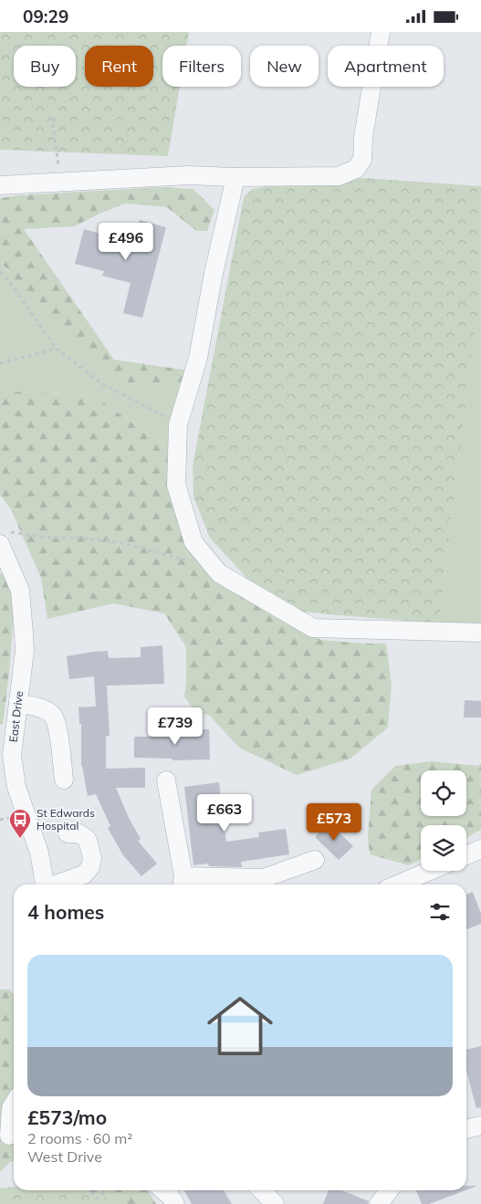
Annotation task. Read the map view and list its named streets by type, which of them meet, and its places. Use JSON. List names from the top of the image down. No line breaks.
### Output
{"streets":{"street":["East Drive"]},"places":{"bus stop":["St Edwards Hospital"]},"page":{"status":"09:29","chip":["Buy","Rent","Filters","New","Apartment"],"price":["£496","£739","£663","£573"],"heading":"4 homes","list":[{"name":"£573/mo","note":"2 rooms · 60 m² · West Drive"}]}}
